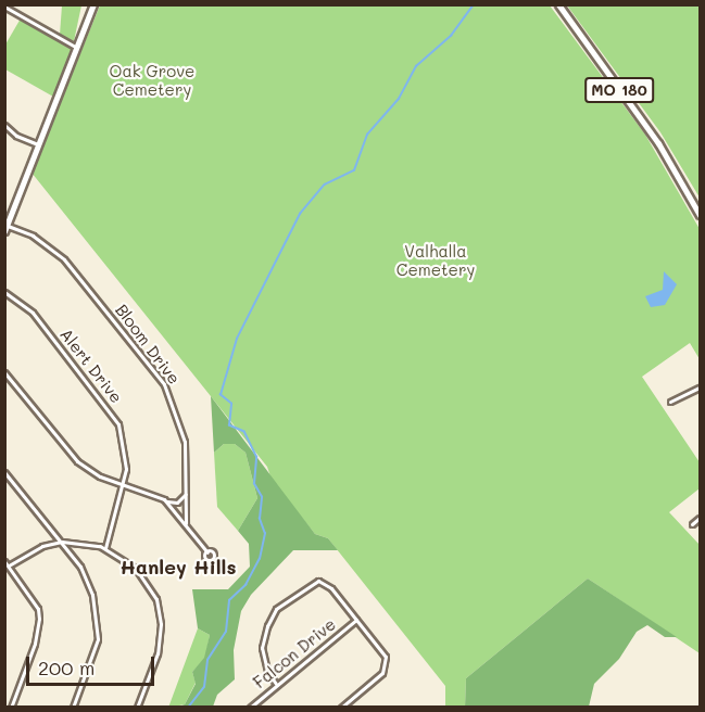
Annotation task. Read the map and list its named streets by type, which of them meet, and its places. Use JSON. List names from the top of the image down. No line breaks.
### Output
{"streets":{"main road":["MO 180"],"street":["Bloom Drive","Alert Drive","Falcon Drive"]},"districts":["Hanley Hills"],"parks":["Oak Grove Cemetery","Valhalla Cemetery"],"scale_bar":"200 m"}
